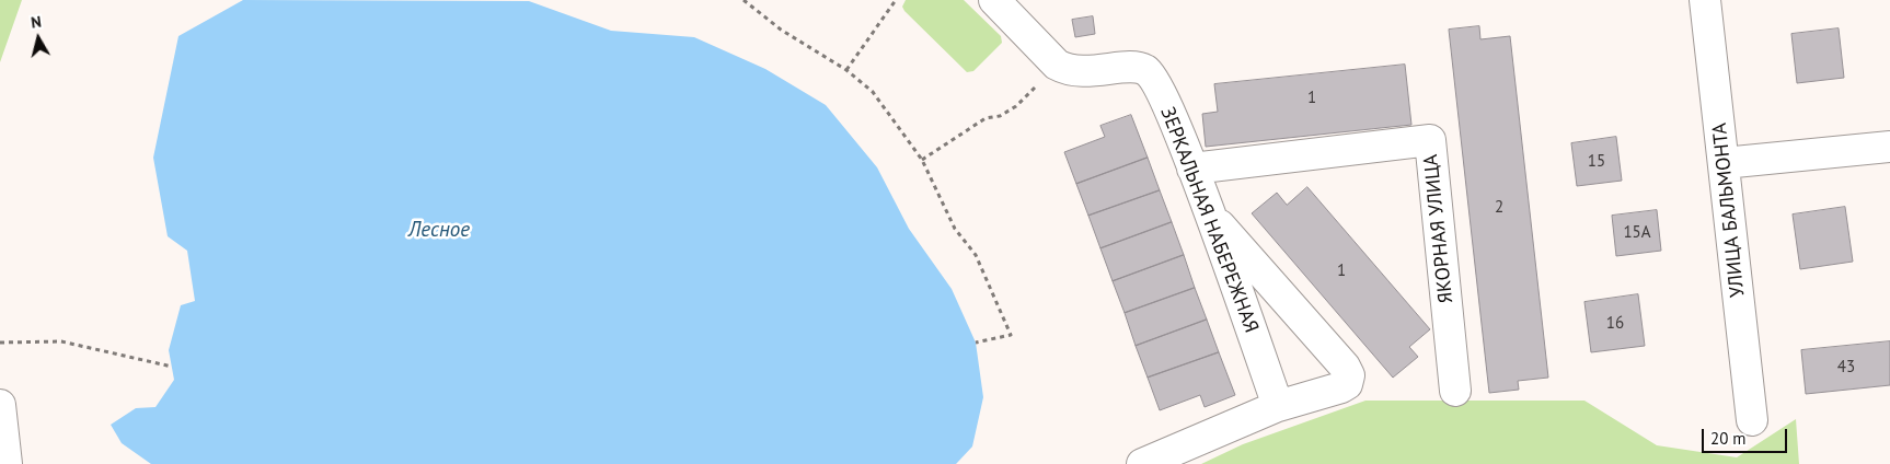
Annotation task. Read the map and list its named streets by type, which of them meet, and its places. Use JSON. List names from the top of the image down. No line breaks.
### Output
{"streets":{"street":["УЛИЦА БАЛЬМОНТА","ЗЕРКАЛЬНАЯ НАБЕРЕЖНАЯ","ЯКОРНАЯ УЛИЦА"]},"crossings":[["ЗЕРКАЛЬНАЯ НАБЕРЕЖНАЯ","ЯКОРНАЯ УЛИЦА"]],"water":["Лесное"],"house_numbers":["1","15","2","15А","1","16","43"],"scale_bar":"20 m","north":"top"}
